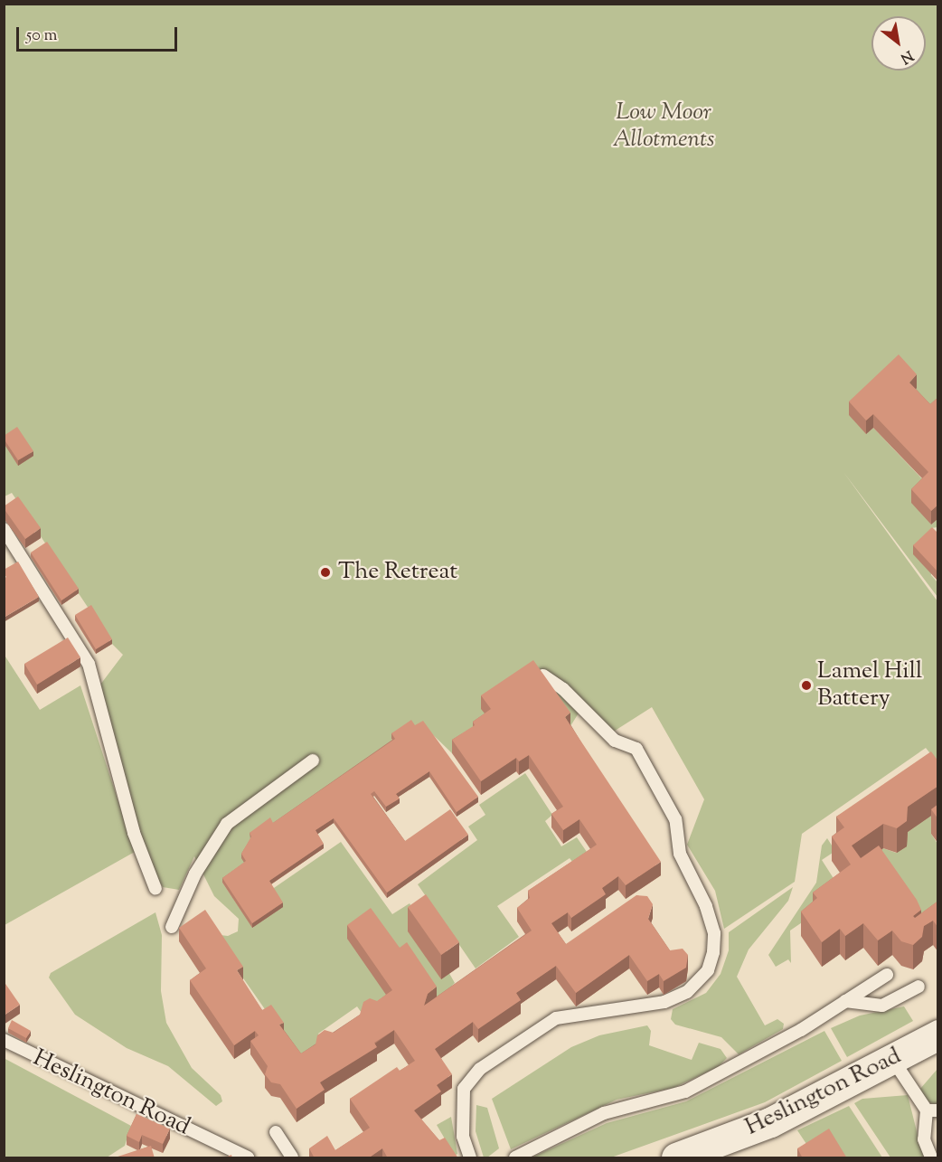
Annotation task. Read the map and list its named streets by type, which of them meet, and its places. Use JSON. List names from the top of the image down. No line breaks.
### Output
{"streets":{"street":["Heslington Road"]},"parks":["Low Moor Allotments"],"places":["The Retreat","Lamel Hill Battery"],"scale_bar":"50 m","north":"bottom right"}
